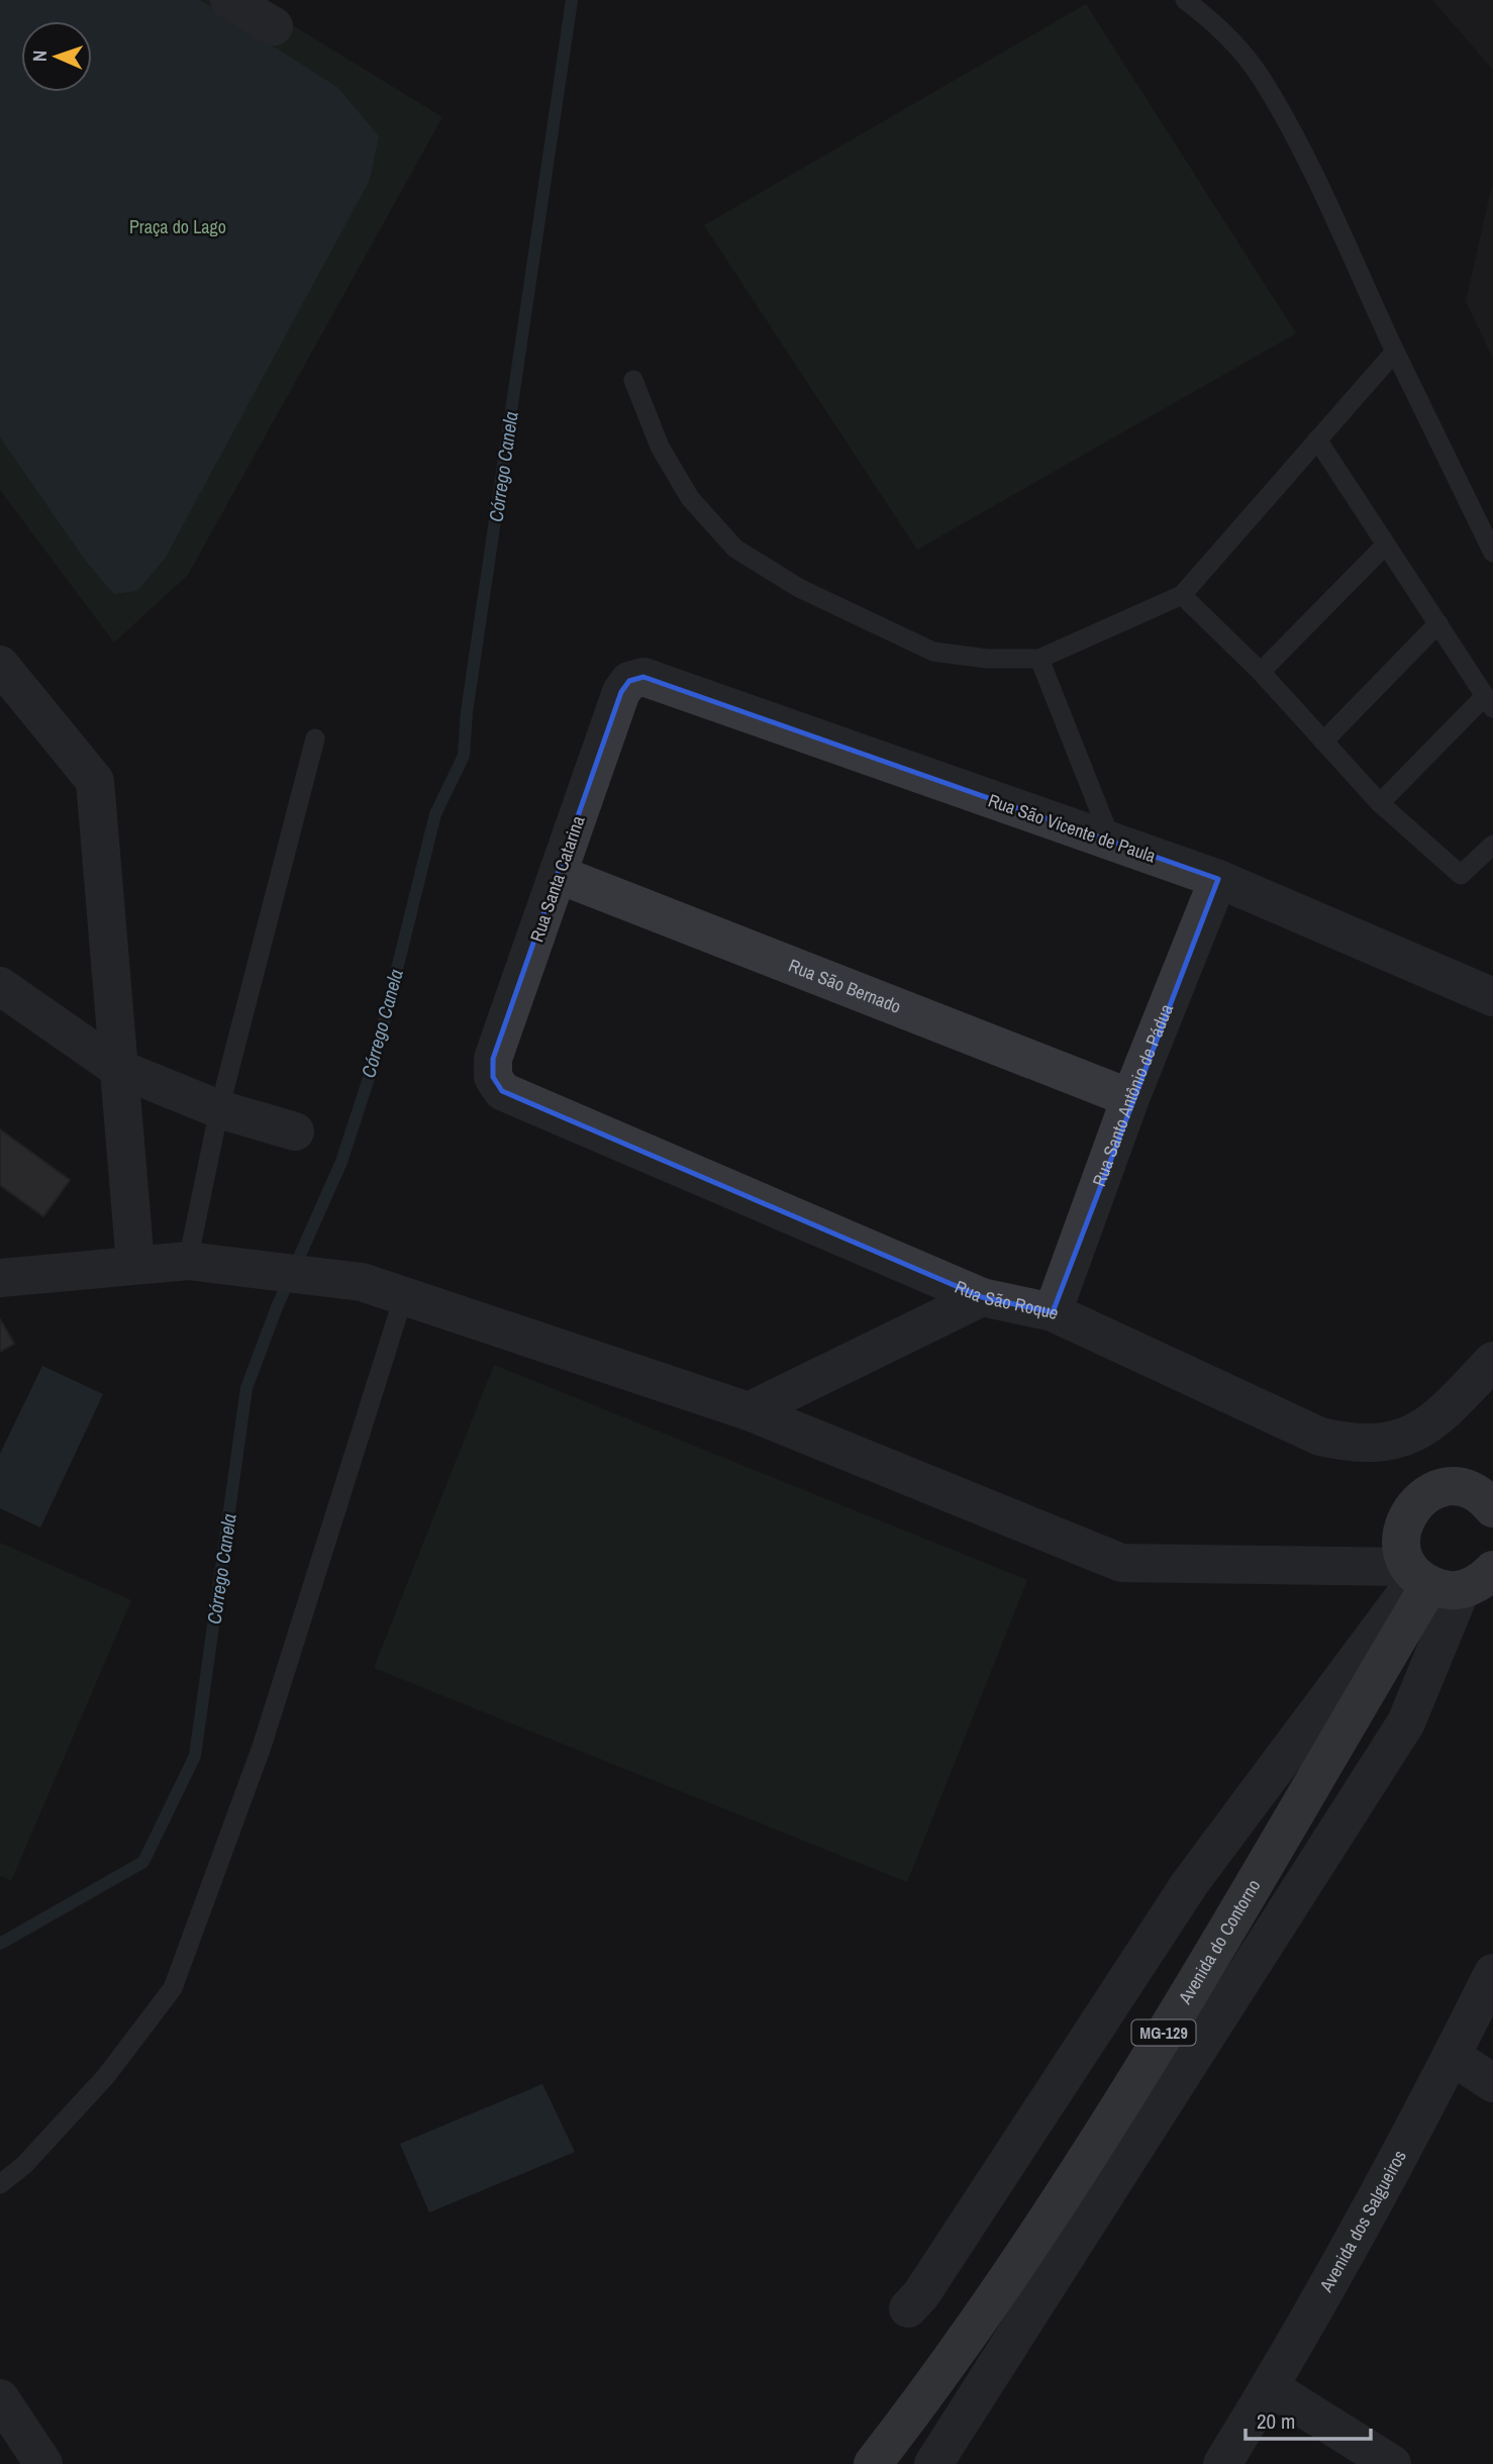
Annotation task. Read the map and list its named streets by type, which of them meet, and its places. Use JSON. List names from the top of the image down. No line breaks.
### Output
{"streets":{"main road":["Avenida do Contorno","MG-129"],"street":["Rua São Vicente de Paula","Rua Santa Catarina","Rua São Bernado","Rua Santo Antônio de Pádua","Rua São Roque","Avenida dos Salgueiros"]},"crossings":[["Rua São Vicente de Paula","Rua Santa Catarina"],["Rua São Vicente de Paula","Rua Santo Antônio de Pádua"],["Rua Santa Catarina","Rua São Bernado"],["Rua Santa Catarina","Rua São Roque"],["Rua São Bernado","Rua Santo Antônio de Pádua"],["Rua Santo Antônio de Pádua","Rua São Roque"]],"water":["Córrego Canela"],"parks":["Praça do Lago"],"scale_bar":"20 m","north":"left"}
